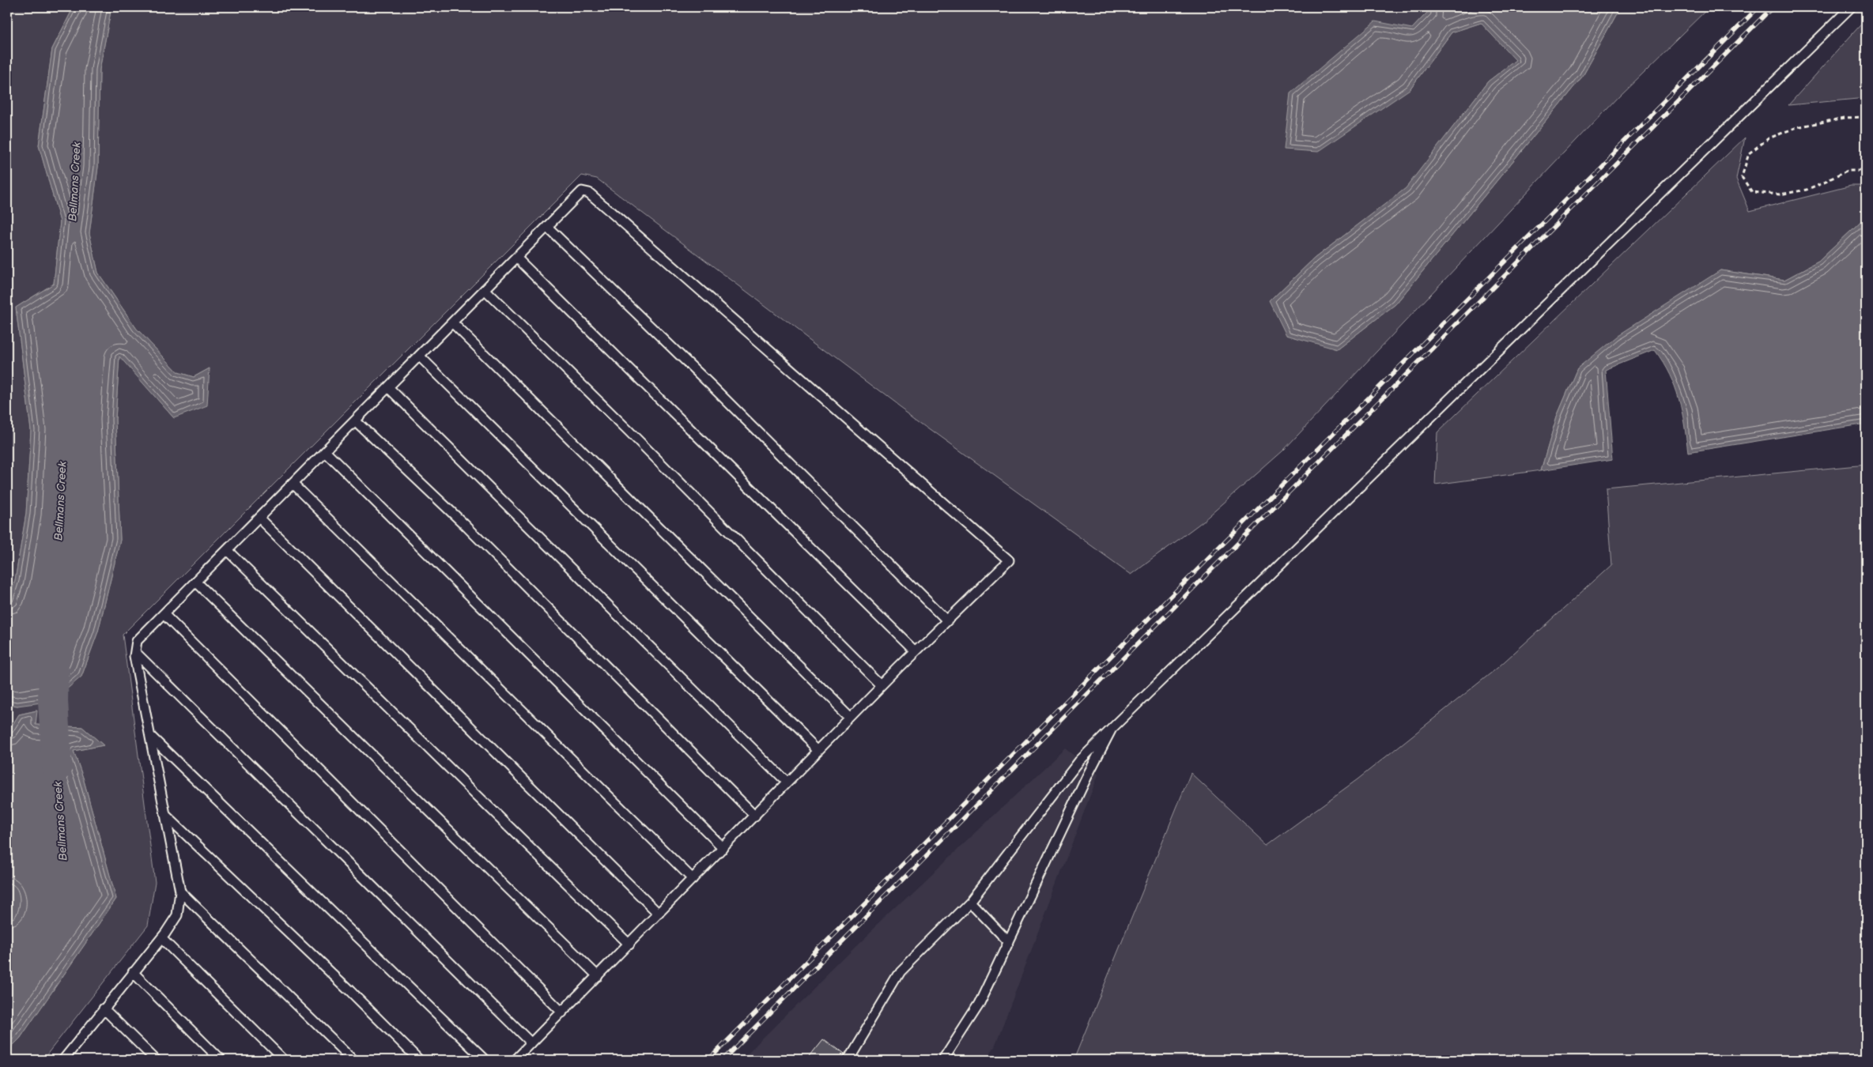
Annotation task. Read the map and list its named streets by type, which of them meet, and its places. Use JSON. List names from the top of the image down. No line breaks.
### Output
{"water":["Bellmans Creek"]}
